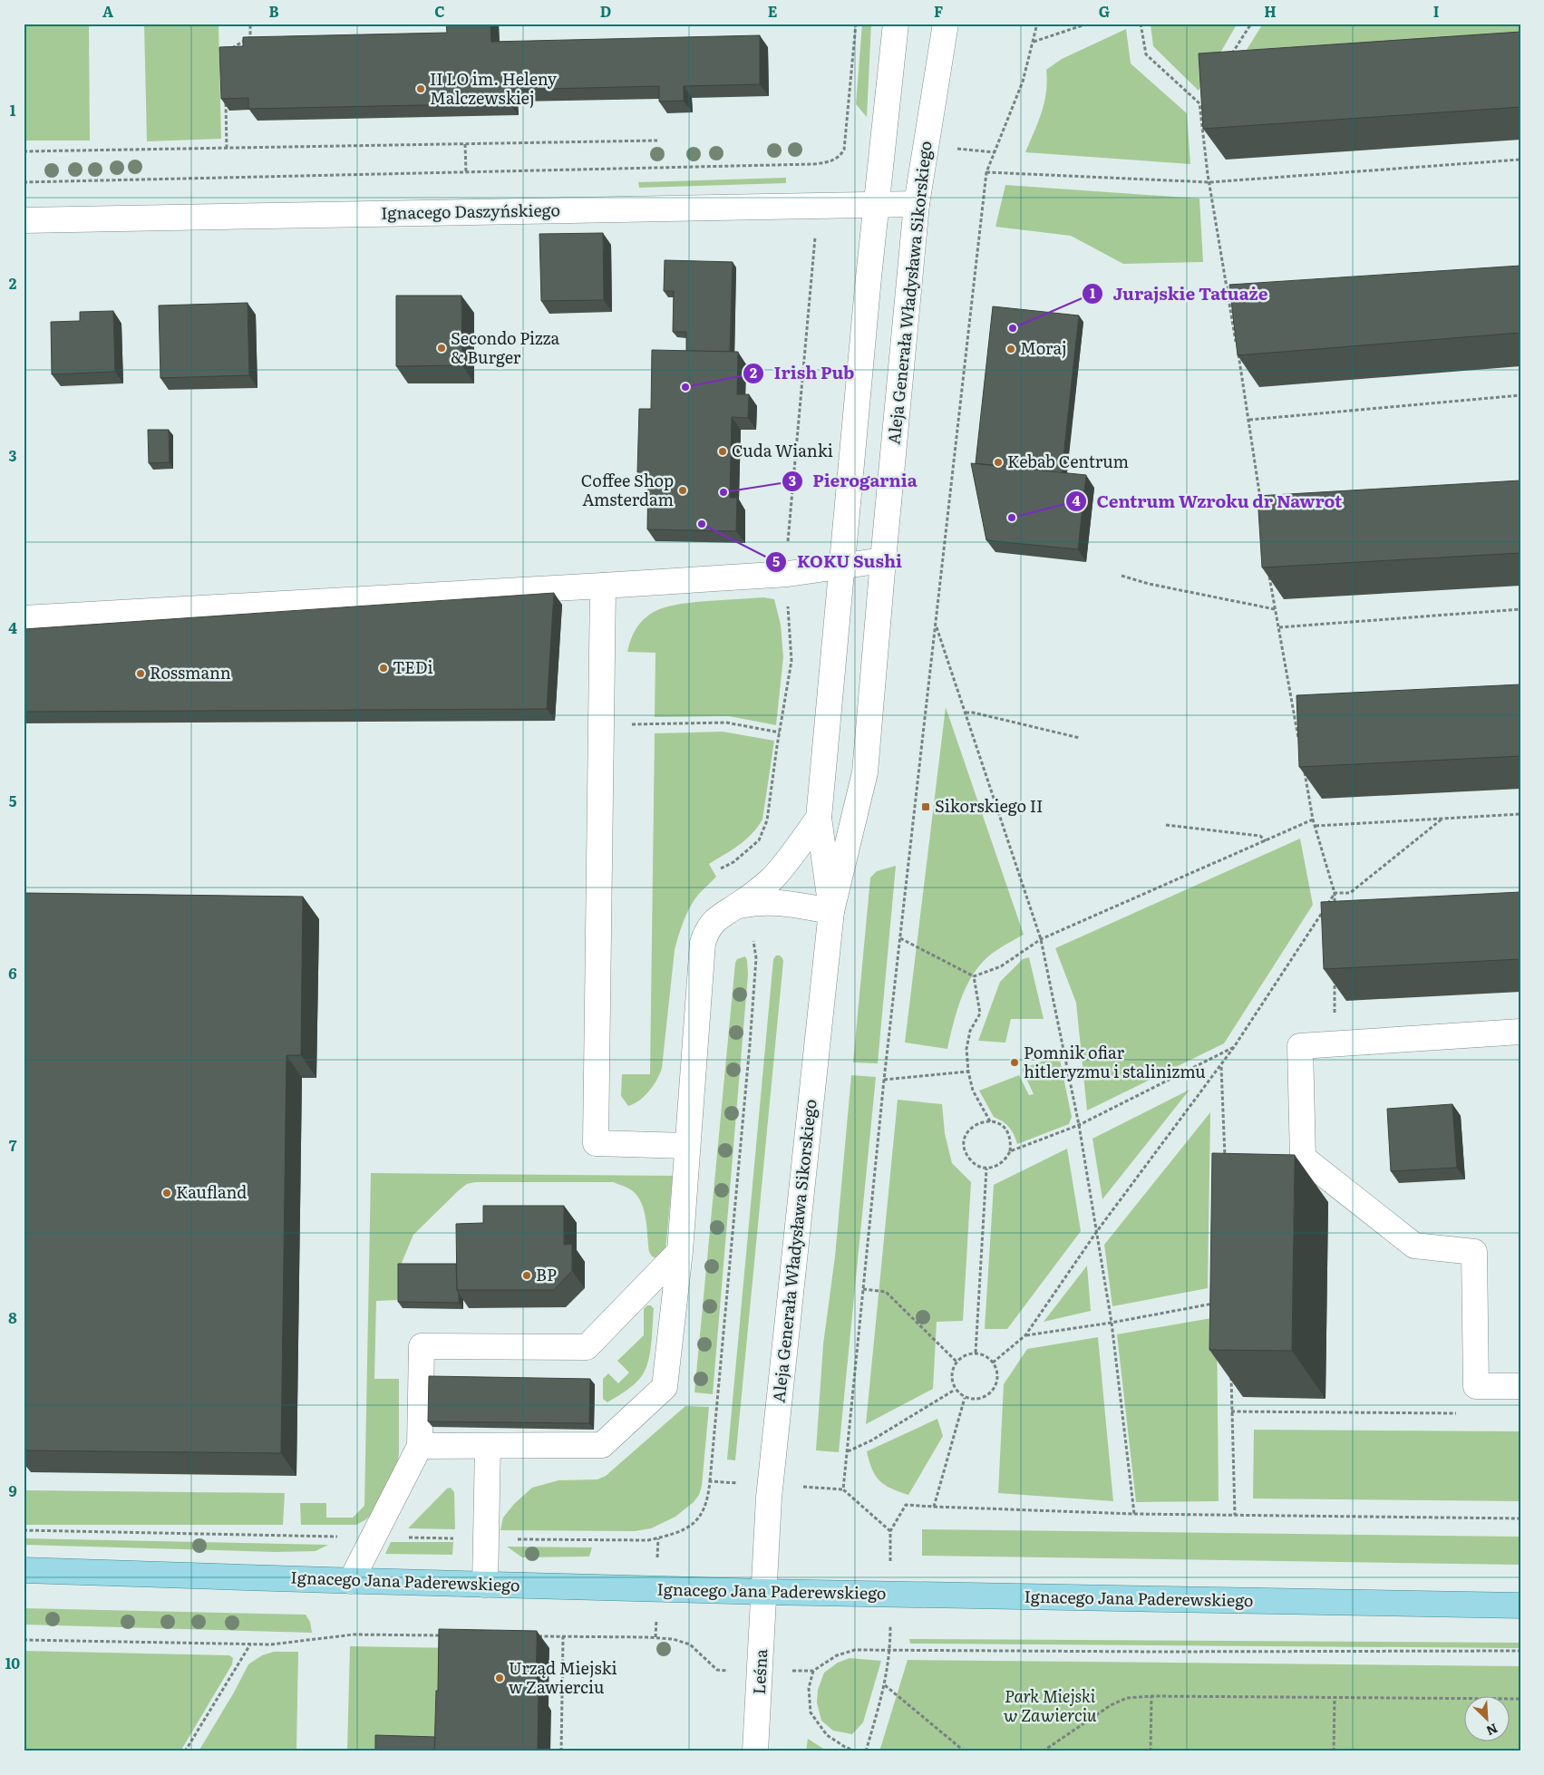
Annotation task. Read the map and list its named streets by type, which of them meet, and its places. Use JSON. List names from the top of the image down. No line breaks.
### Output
{"streets":{"main road":["Ignacego Jana Paderewskiego"],"street":["Ignacego Daszyńskiego","Aleja Generała Władysława Sikorskiego","Leśna"]},"crossings":[["Ignacego Daszyńskiego","Aleja Generała Władysława Sikorskiego"],["Aleja Generała Władysława Sikorskiego","Ignacego Jana Paderewskiego"],["Aleja Generała Władysława Sikorskiego","Leśna"],["Ignacego Jana Paderewskiego","Leśna"]],"parks":["Park Miejski w Zawierciu"],"places":{"other":["II LO im. Heleny Malczewskiej","Jurajskie Tatuaże","Secondo Pizza & Burger","Moraj","Irish Pub","Cuda Wianki","Kebab Centrum","Coffee Shop Amsterdam","Pierogarnia","Centrum Wzroku dr Nawrot","KOKU Sushi","TEDi","Rossmann","Pomnik ofiar hitleryzmu i stalinizmu","Kaufland","BP","Urząd Miejski w Zawierciu"],"transit":["Sikorskiego II"]},"north":"bottom right","grid":{"columns":["A","B","C","D","E","F","G","H","I"],"rows":["1","2","3","4","5","6","7","8","9","10"]}}
